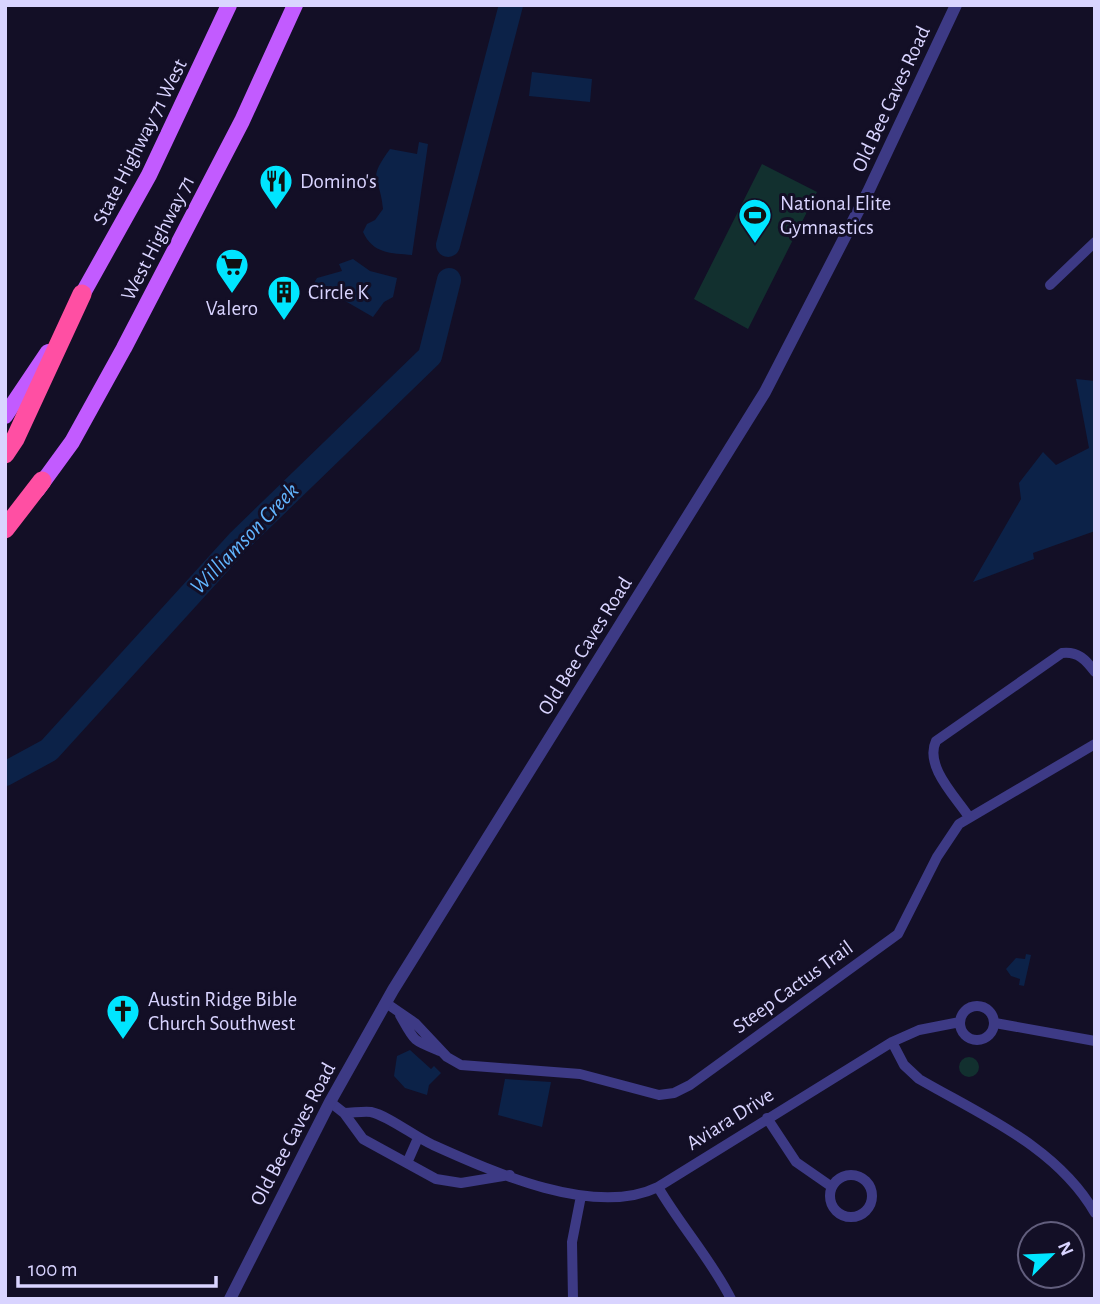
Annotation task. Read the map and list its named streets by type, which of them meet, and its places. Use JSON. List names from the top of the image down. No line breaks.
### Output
{"streets":{"main road":["State Highway 71 West","West Highway 71"],"street":["Old Bee Caves Road","Steep Cactus Trail","Aviara Drive"]},"crossings":[["Old Bee Caves Road","Steep Cactus Trail"],["Old Bee Caves Road","Aviara Drive"]],"water":["Williamson Creek"],"places":{"restaurant":["Domino's"],"sports":["National Elite Gymnastics"],"supermarket":["Valero"],"building":["Circle K"],"church":["Austin Ridge Bible Church Southwest"]},"scale_bar":"100 m","north":"top right"}
